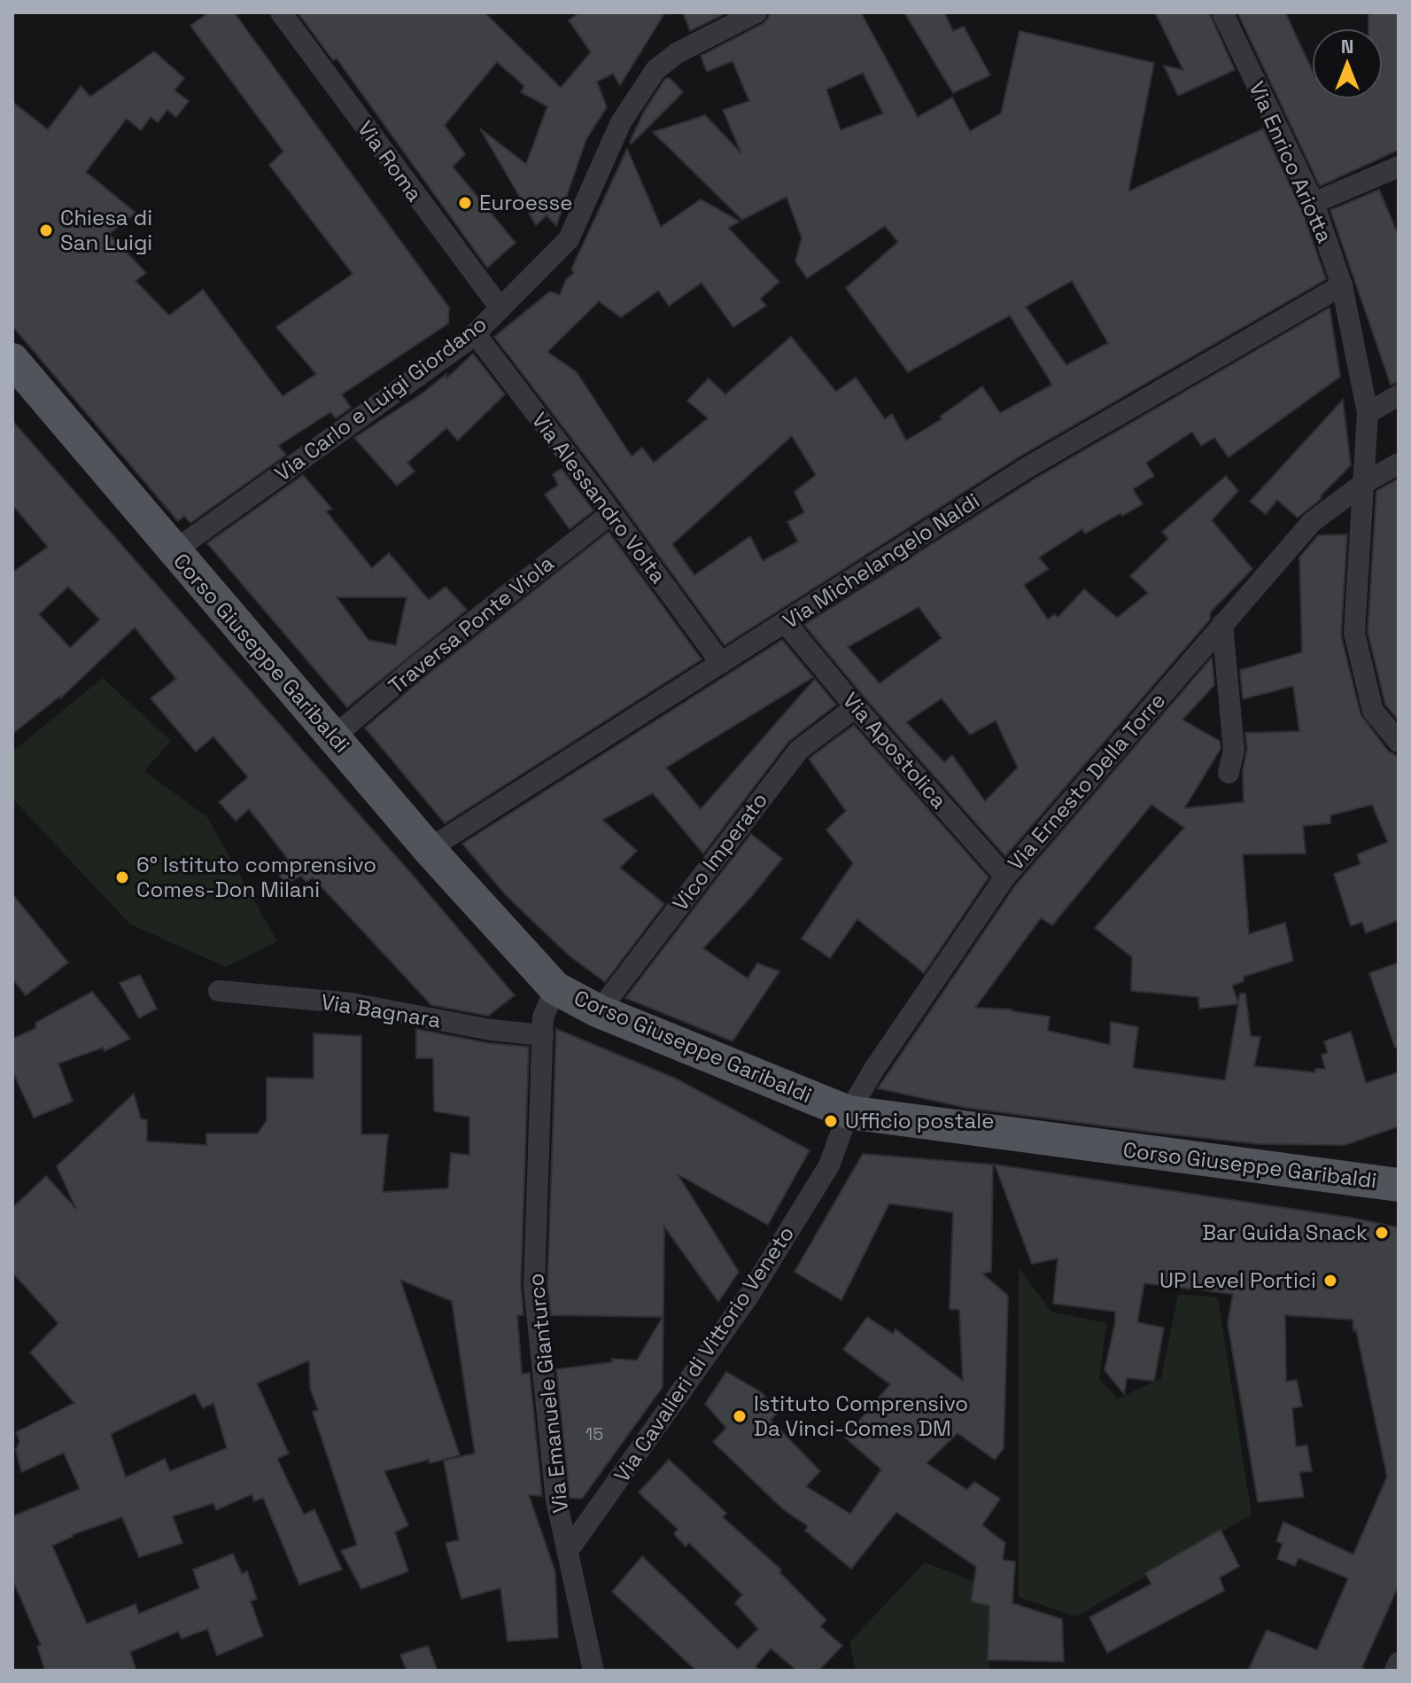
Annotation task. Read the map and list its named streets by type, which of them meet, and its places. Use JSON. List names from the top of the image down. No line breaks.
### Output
{"streets":{"main road":["Corso Giuseppe Garibaldi"],"street":["Via Roma","Via Enrico Ariotta","Via Carlo e Luigi Giordano","Via Alessandro Volta","Via Michelangelo Naldi","Traversa Ponte Viola","Via Apostolica","Via Ernesto Della Torre","Vico Imperato","Via Bagnara","Via Cavalieri di Vittorio Veneto","Via Emanuele Gianturco"]},"crossings":[["Via Roma","Via Carlo e Luigi Giordano"],["Via Enrico Ariotta","Via Michelangelo Naldi"],["Via Enrico Ariotta","Via Ernesto Della Torre"],["Via Carlo e Luigi Giordano","Via Alessandro Volta"],["Via Carlo e Luigi Giordano","Corso Giuseppe Garibaldi"],["Via Alessandro Volta","Via Michelangelo Naldi"],["Via Alessandro Volta","Traversa Ponte Viola"],["Via Michelangelo Naldi","Corso Giuseppe Garibaldi"],["Via Michelangelo Naldi","Via Apostolica"],["Traversa Ponte Viola","Corso Giuseppe Garibaldi"],["Corso Giuseppe Garibaldi","Via Ernesto Della Torre"],["Corso Giuseppe Garibaldi","Vico Imperato"],["Corso Giuseppe Garibaldi","Via Cavalieri di Vittorio Veneto"],["Corso Giuseppe Garibaldi","Via Emanuele Gianturco"],["Via Apostolica","Via Ernesto Della Torre"],["Via Apostolica","Vico Imperato"],["Via Ernesto Della Torre","Via Cavalieri di Vittorio Veneto"],["Via Bagnara","Via Emanuele Gianturco"],["Via Cavalieri di Vittorio Veneto","Via Emanuele Gianturco"]],"places":["Euroesse","Chiesa di San Luigi","6° Istituto comprensivo Comes-Don Milani","Ufficio postale","Bar Guida Snack","UP Level Portici","Istituto Comprensivo Da Vinci-Comes DM"],"house_numbers":["15"],"north":"top"}
